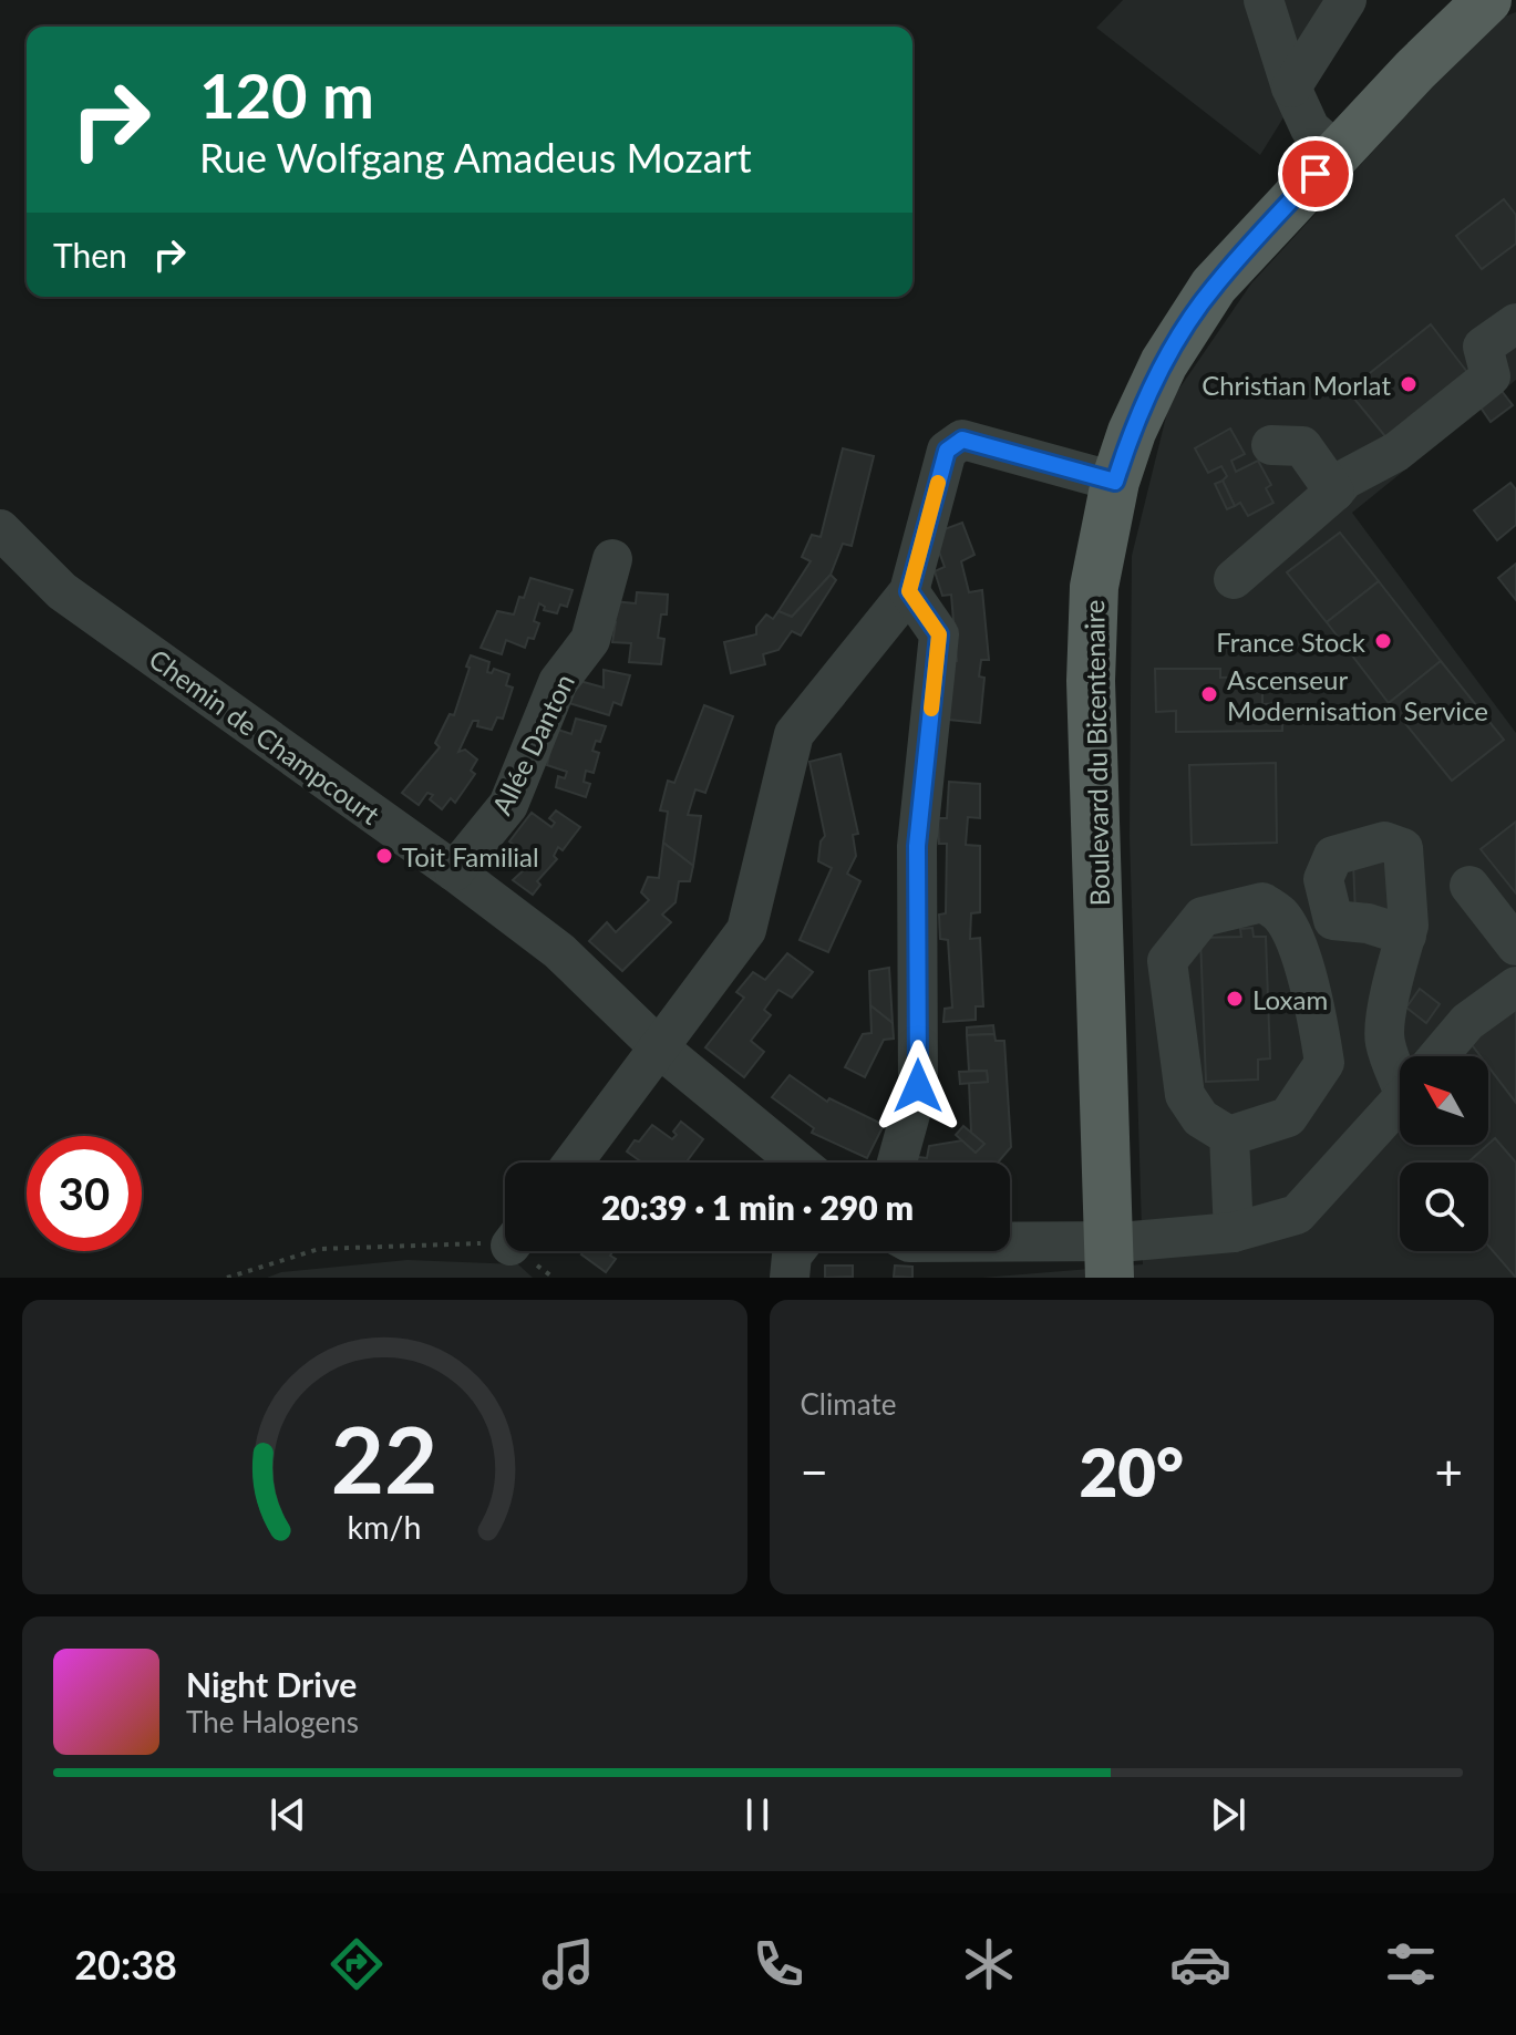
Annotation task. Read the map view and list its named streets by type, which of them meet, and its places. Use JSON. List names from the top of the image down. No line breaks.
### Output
{"streets":{"main road":["Boulevard du Bicentenaire"],"street":["Chemin de Champcourt","Allée Danton"]},"crossings":[["Chemin de Champcourt","Allée Danton"]],"places":["Christian Morlat","France Stock","Ascenseur Modernisation Service","Toit Familial","Loxam"],"north":"top left","page":{"turn":["120 m","Rue Wolfgang Amadeus Mozart"],"then":"Then","limit":"30","trip":"20:39 · 1 min · 290 m","tile":"Climate","heat":["−","20°","+"],"song":["Night Drive","The Halogens"],"tabs":"20:38","gauge":["22","km/h"]}}
